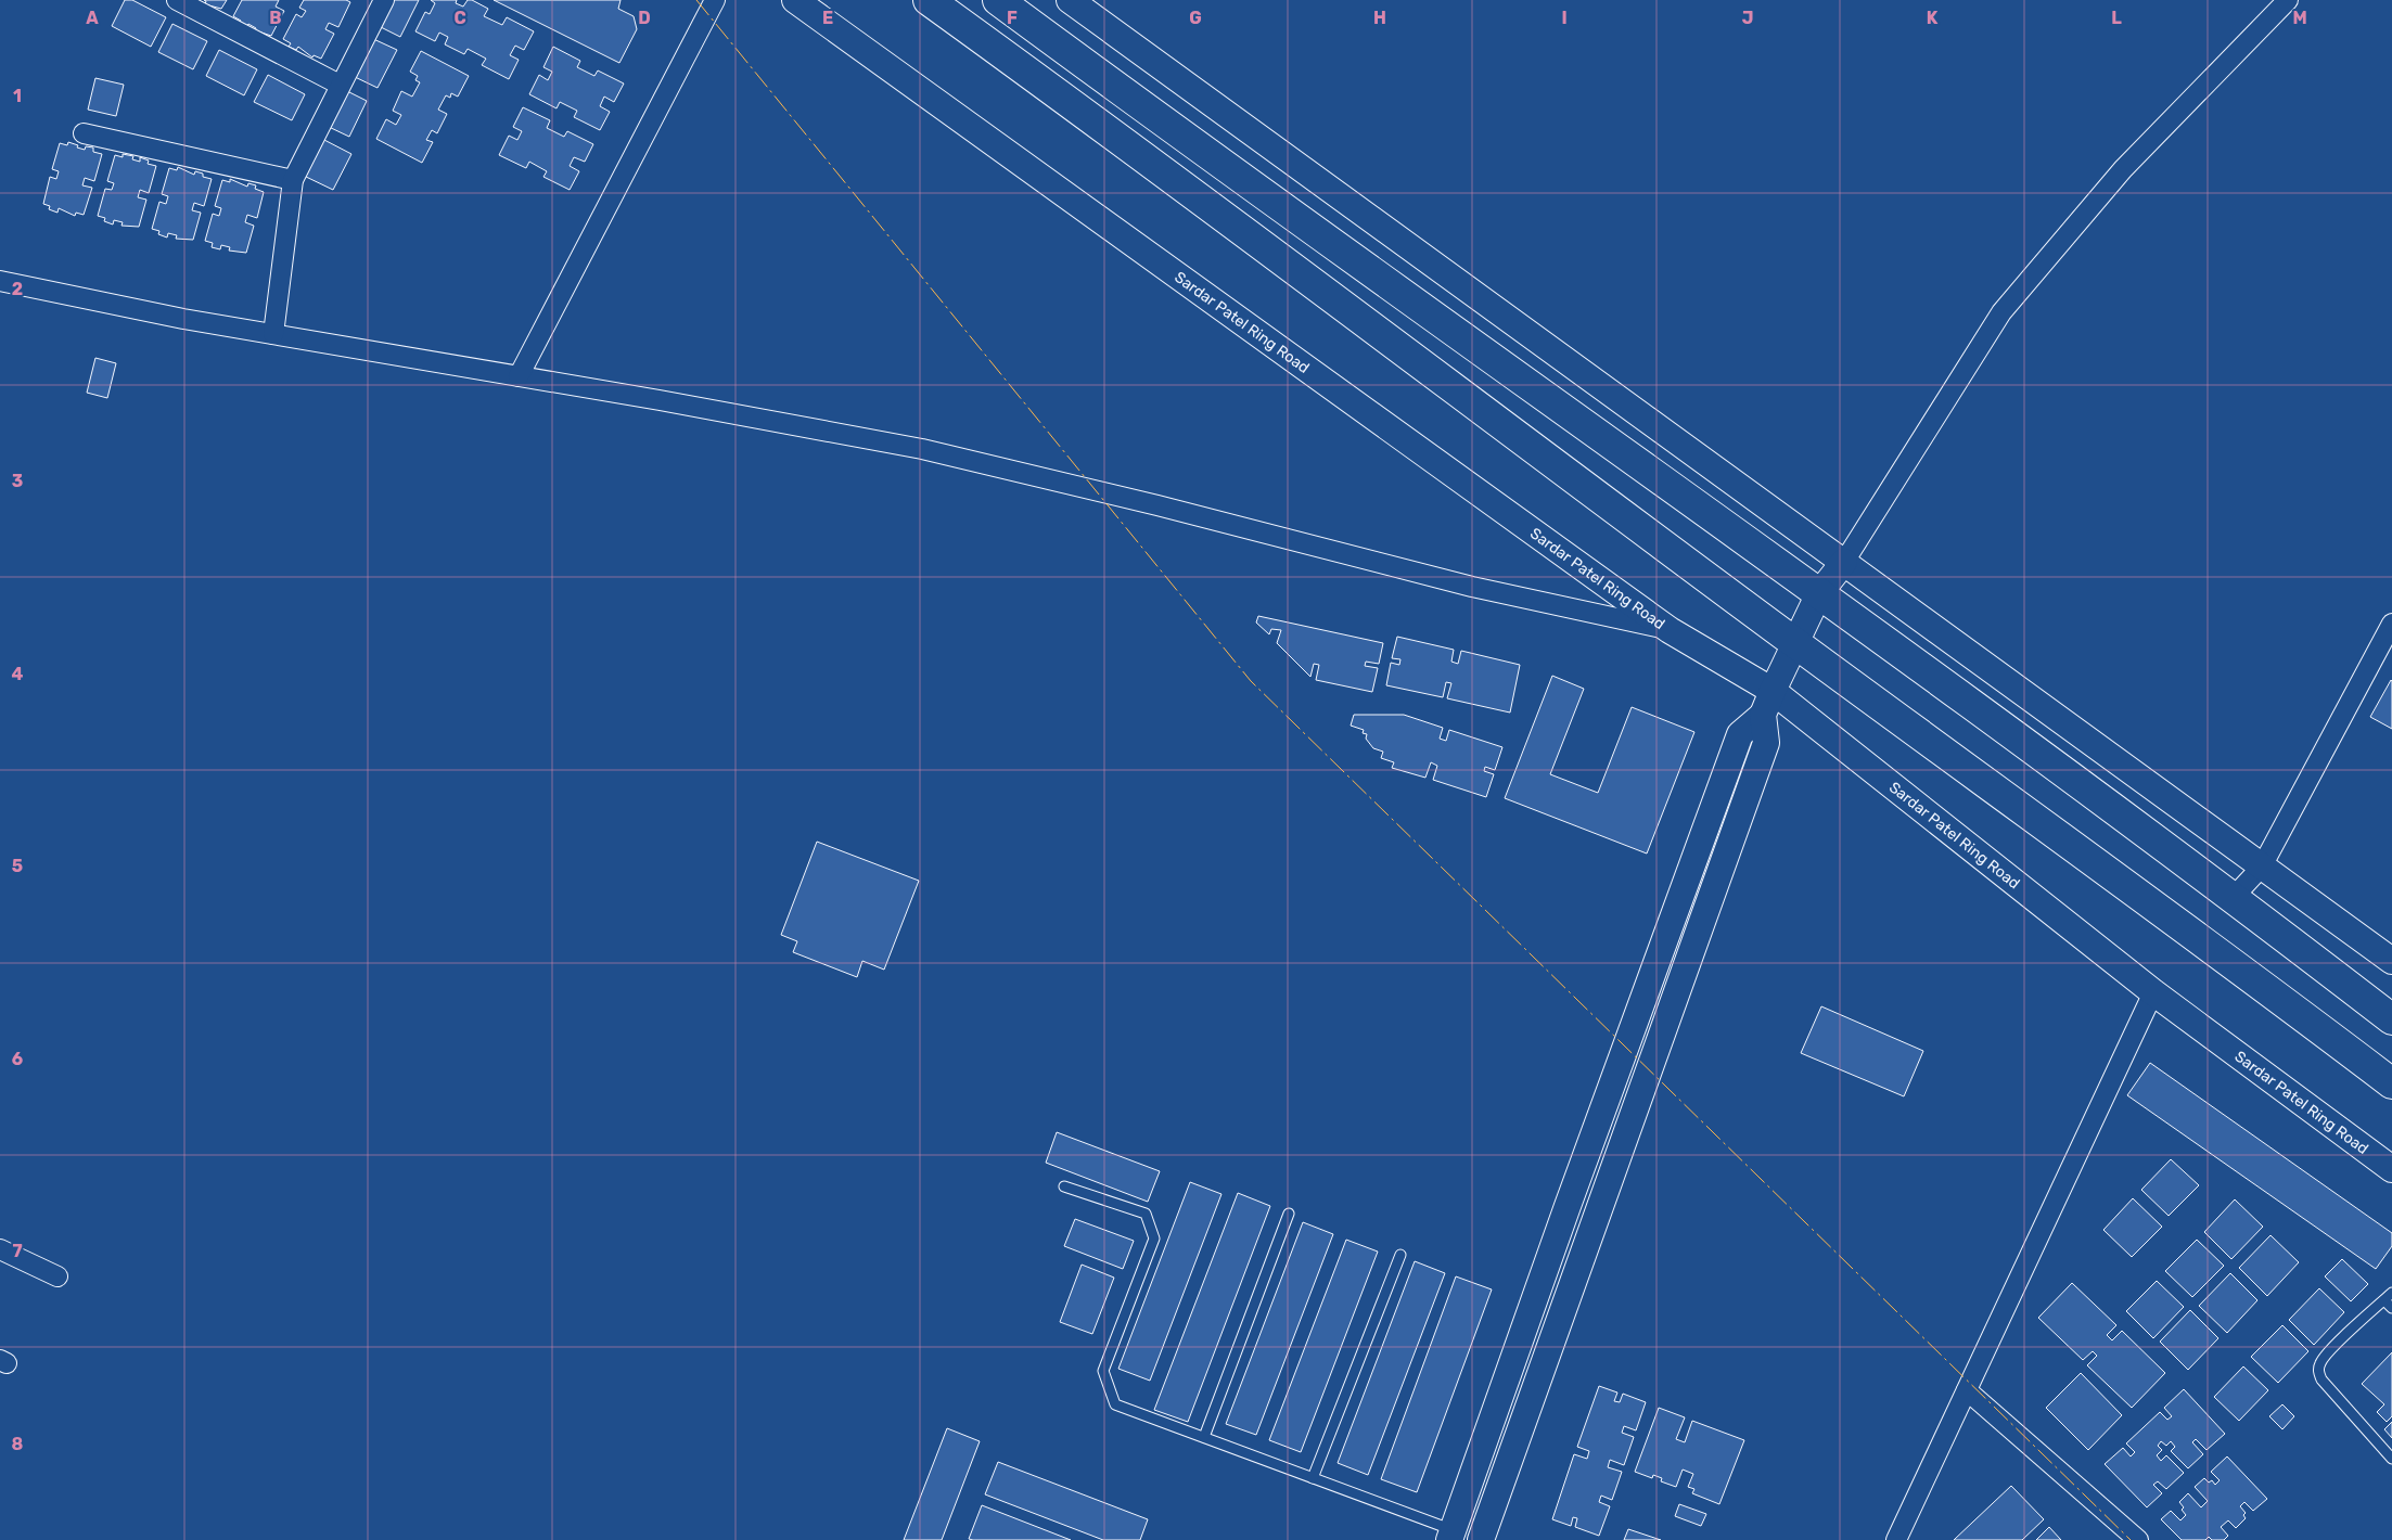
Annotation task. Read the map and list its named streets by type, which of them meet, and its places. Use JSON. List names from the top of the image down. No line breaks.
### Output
{"streets":{"street":["Sardar Patel Ring Road"]},"grid":{"columns":["A","B","C","D","E","F","G","H","I","J","K","L","M"],"rows":["1","2","3","4","5","6","7","8"]}}
